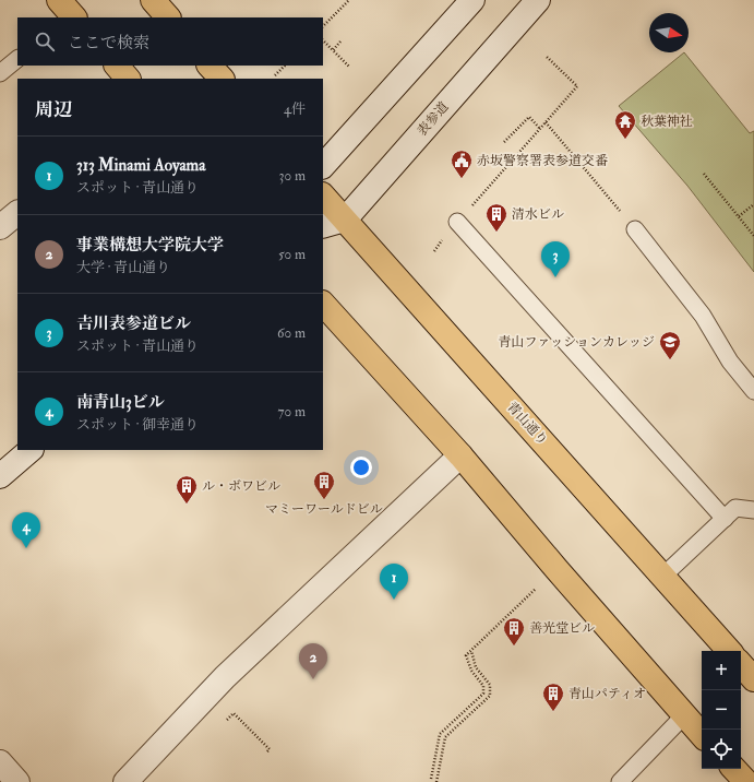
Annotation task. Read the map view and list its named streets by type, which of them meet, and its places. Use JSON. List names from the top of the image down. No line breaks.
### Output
{"streets":{"highway":["青山通り"],"main road":["表参道"]},"crossings":[["表参道","青山通り"]],"places":{"temple":["秋葉神社"],"public building":["赤坂警察署表参道交番"],"building":["清水ビル","マミーワールドビル","ル・ボワビル","善光堂ビル","青山パティオ"],"school or university":["青山ファッションカレッジ"]},"north":"right","page":{"search":"ここで検索","heading":["周辺","4件"],"list":[{"mark":"1","name":"313 Minami Aoyama","note":"スポット · 青山通り","value":"30 m"},{"mark":"2","name":"事業構想大学院大学","note":"大学 · 青山通り","value":"50 m"},{"mark":"3","name":"𠮷川表参道ビル","note":"スポット · 青山通り","value":"60 m"},{"mark":"4","name":"南青山3ビル","note":"スポット · 御幸通り","value":"70 m"}],"pins":["3","4","1","2"],"map_buttons":["+","−"]}}
